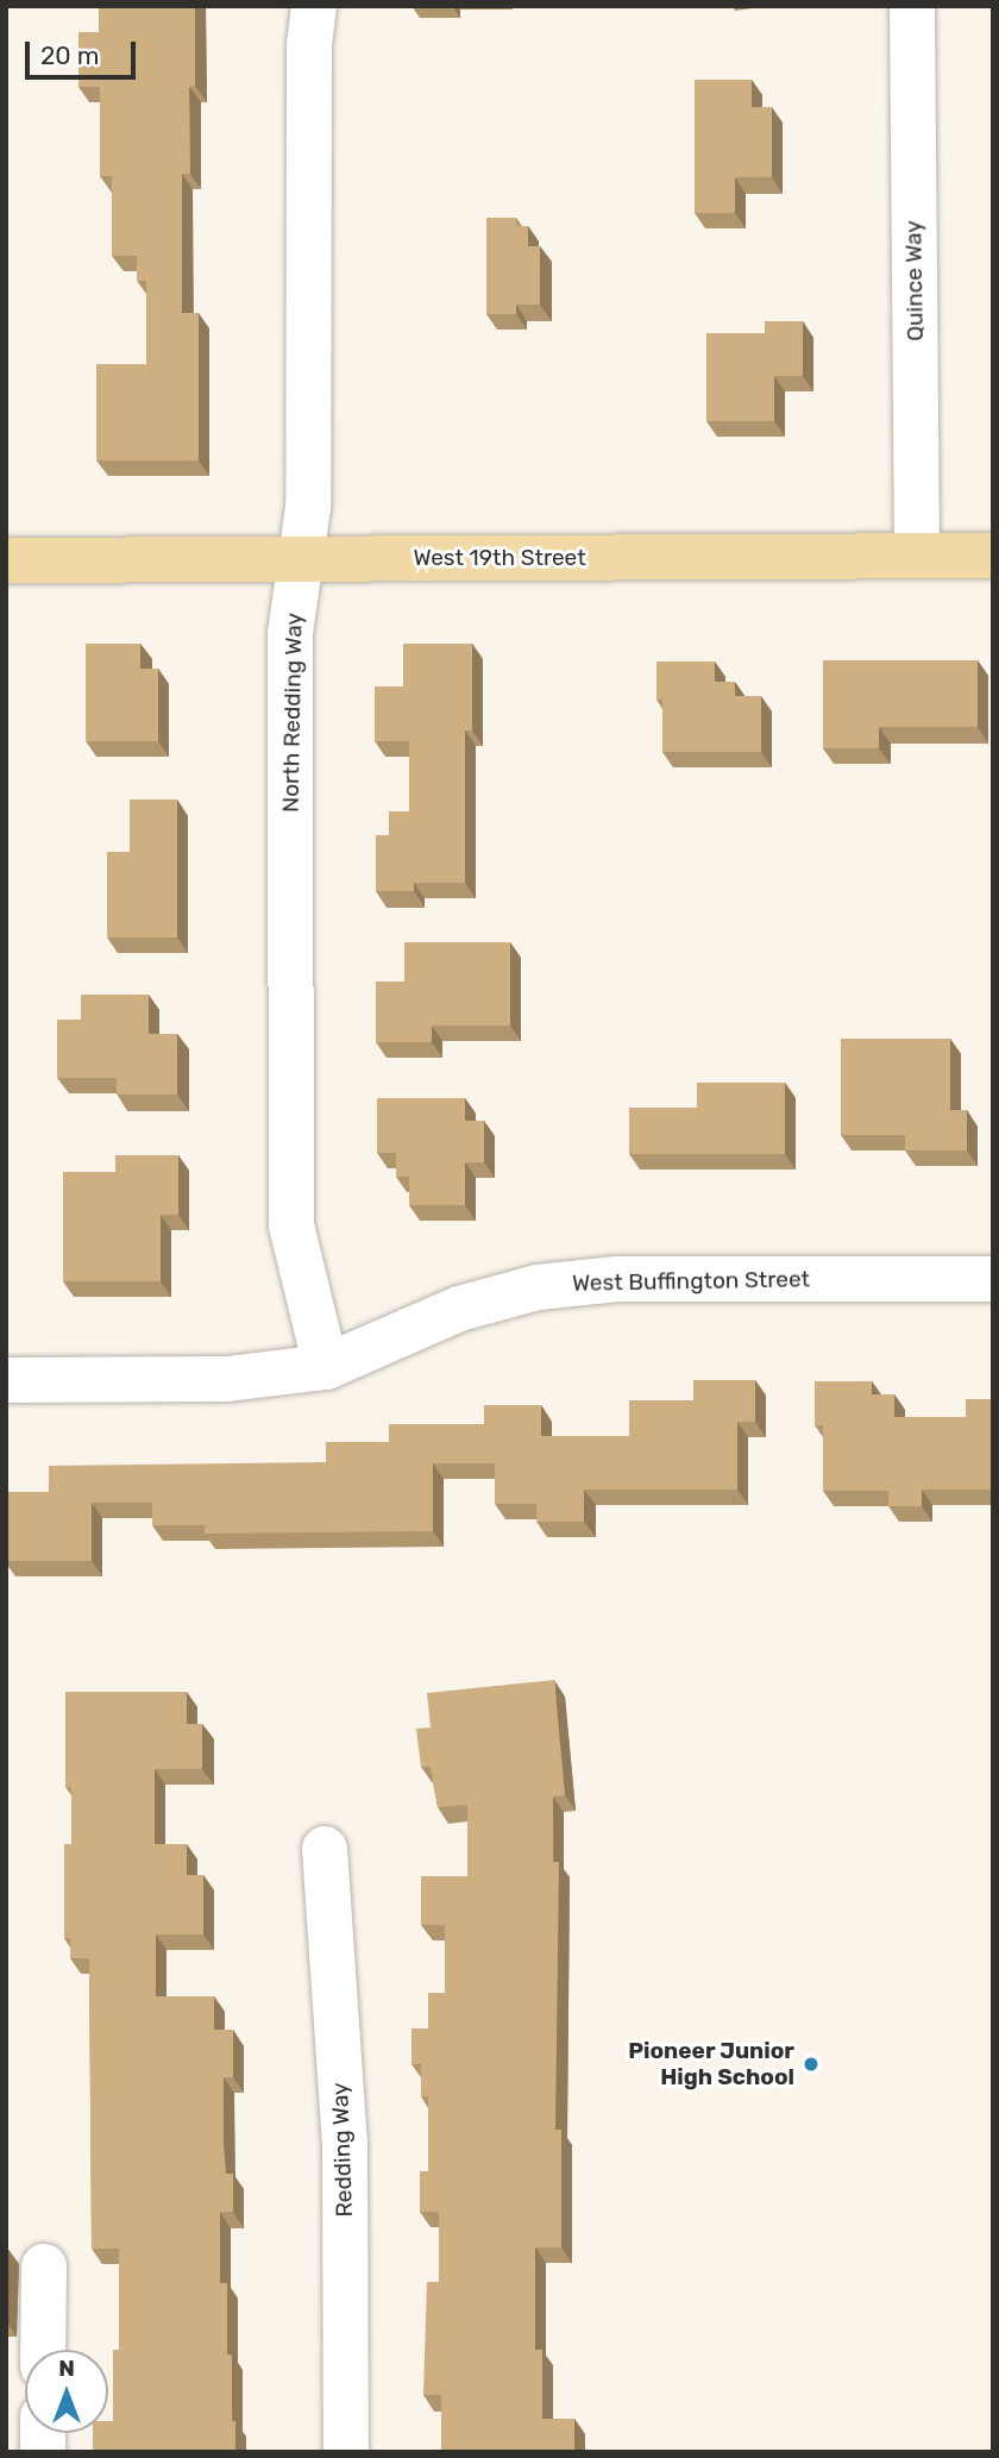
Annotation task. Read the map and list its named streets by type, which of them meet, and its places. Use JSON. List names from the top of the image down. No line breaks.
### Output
{"streets":{"main road":["West 19th Street"],"street":["Quince Way","North Redding Way","West Buffington Street","Redding Way"]},"crossings":[["Quince Way","West 19th Street"],["West 19th Street","North Redding Way"],["North Redding Way","West Buffington Street"]],"places":["Pioneer Junior High School"],"scale_bar":"20 m","north":"top"}
